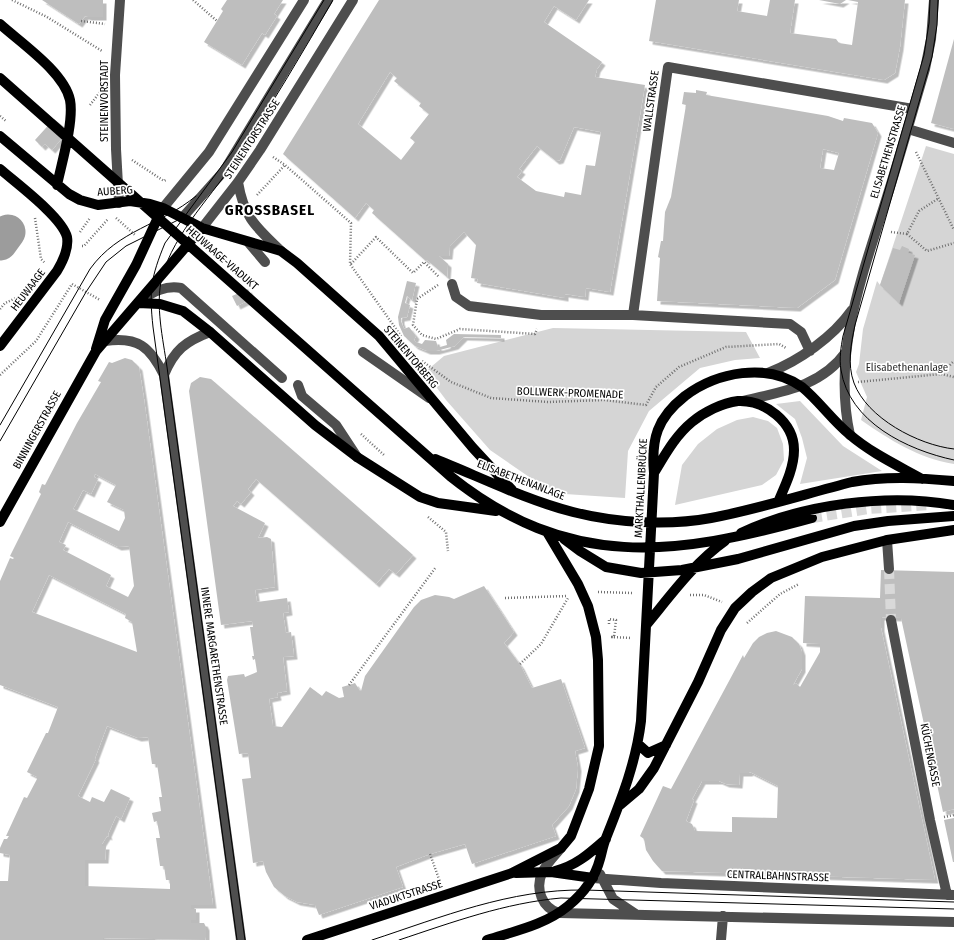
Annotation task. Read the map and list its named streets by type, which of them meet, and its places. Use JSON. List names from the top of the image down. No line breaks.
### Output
{"streets":{"main road":["STEINENTORSTRASSE","AUBERG","HEUWAAGE-VIADUKT","HEUWAAGE","STEINENTORBERG","BINNINGERSTRASSE","ELISABETHENANLAGE","MARKTHALLENBRÜCKE","CENTRALBAHNSTRASSE","VIADUKTSTRASSE"],"street":["STEINENVORSTADT","WALLSTRASSE","ELISABETHENSTRASSE","INNERE MARGARETHENSTRASSE","KÜCHENGASSE"],"path":["BOLLWERK-PROMENADE"]},"crossings":[["STEINENVORSTADT","AUBERG"],["WALLSTRASSE","ELISABETHENSTRASSE"],["STEINENTORSTRASSE","AUBERG"],["STEINENTORSTRASSE","STEINENTORBERG"],["STEINENTORSTRASSE","BINNINGERSTRASSE"],["ELISABETHENSTRASSE","MARKTHALLENBRÜCKE"],["AUBERG","STEINENTORBERG"],["AUBERG","BINNINGERSTRASSE"],["HEUWAAGE-VIADUKT","ELISABETHENANLAGE"],["STEINENTORBERG","ELISABETHENANLAGE"],["BINNINGERSTRASSE","INNERE MARGARETHENSTRASSE"],["ELISABETHENANLAGE","MARKTHALLENBRÜCKE"],["MARKTHALLENBRÜCKE","CENTRALBAHNSTRASSE"],["KÜCHENGASSE","CENTRALBAHNSTRASSE"],["CENTRALBAHNSTRASSE","VIADUKTSTRASSE"]],"districts":["GROSSBASEL"],"parks":["Elisabethenanlage"]}
